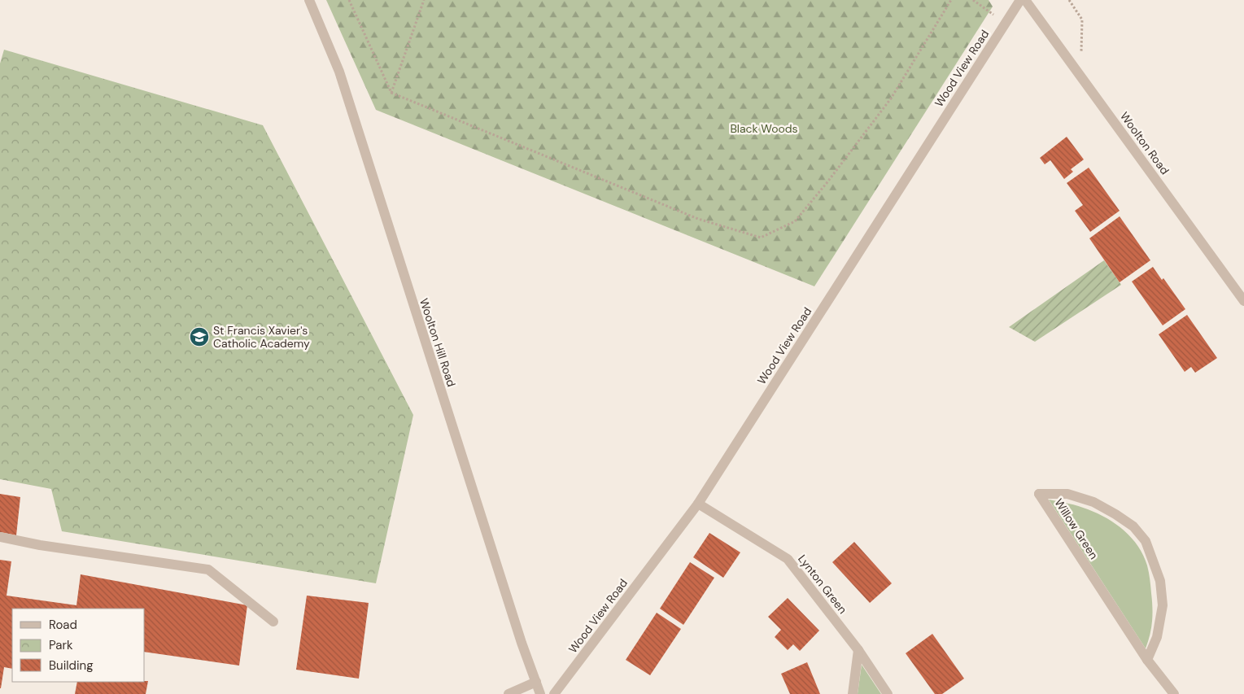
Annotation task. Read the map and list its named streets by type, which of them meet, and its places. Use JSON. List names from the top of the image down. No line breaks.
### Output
{"streets":{"street":["Wood View Road","Woolton Road","Woolton Hill Road","Willow Green","Lynton Green"]},"crossings":[["Wood View Road","Lynton Green"]],"parks":["Black Woods"],"places":{"school or university":["St Francis Xavier's Catholic Academy"]},"legend":["Road","Park","Building"]}
